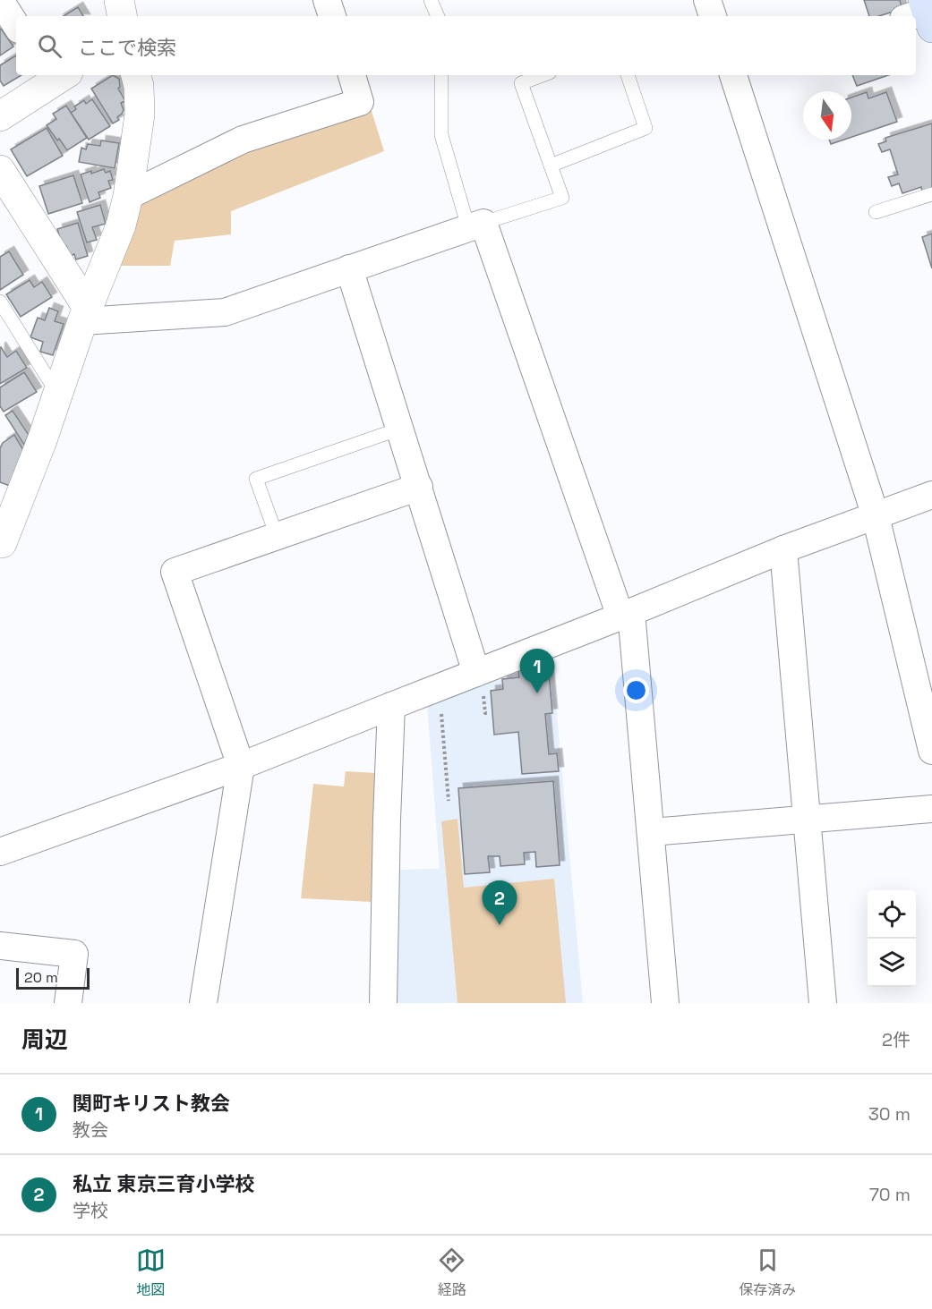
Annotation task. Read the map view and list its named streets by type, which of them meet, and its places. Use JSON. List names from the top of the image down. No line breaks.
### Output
{"scale_bar":"20 m","north":"bottom","page":{"search":"ここで検索","pins":["1","2"],"scale":"20 m","heading":["周辺","2件"],"list":[{"mark":"1","name":"関町キリスト教会","note":"教会","value":"30 m"},{"mark":"2","name":"私立 東京三育小学校","note":"学校","value":"70 m"}],"nav":["地図","経路","保存済み"]}}
